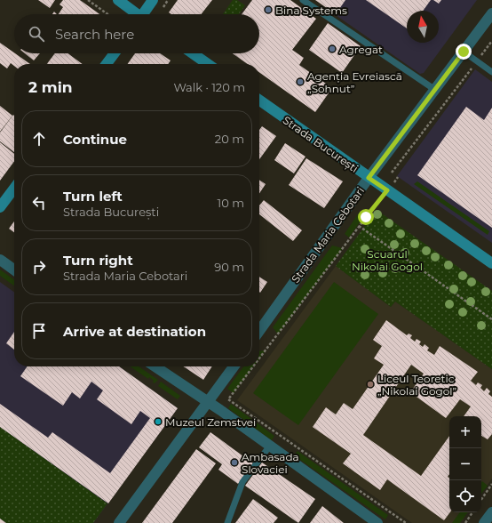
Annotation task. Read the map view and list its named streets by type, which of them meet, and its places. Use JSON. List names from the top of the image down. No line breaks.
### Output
{"streets":{"main road":["Strada București"],"street":["Strada Maria Cebotari"]},"crossings":[["Strada București","Strada Maria Cebotari"]],"parks":["Scuarul Nikolai Gogol"],"places":["Bina Systems","Agregat","Agenția Evreiască „Sohnut”","Liceul Teoretic „Nikolai Gogol”","Muzeul Zemstvei","Ambasada Slovaciei"],"north":"top","page":{"search":"Search here","heading":["2 min","Walk · 120 m"],"list":[["Continue","20 m"],["Turn left","Strada București","10 m"],["Turn right","Strada Maria Cebotari","90 m"],"Arrive at destination"],"map_buttons":["+","−"]}}
